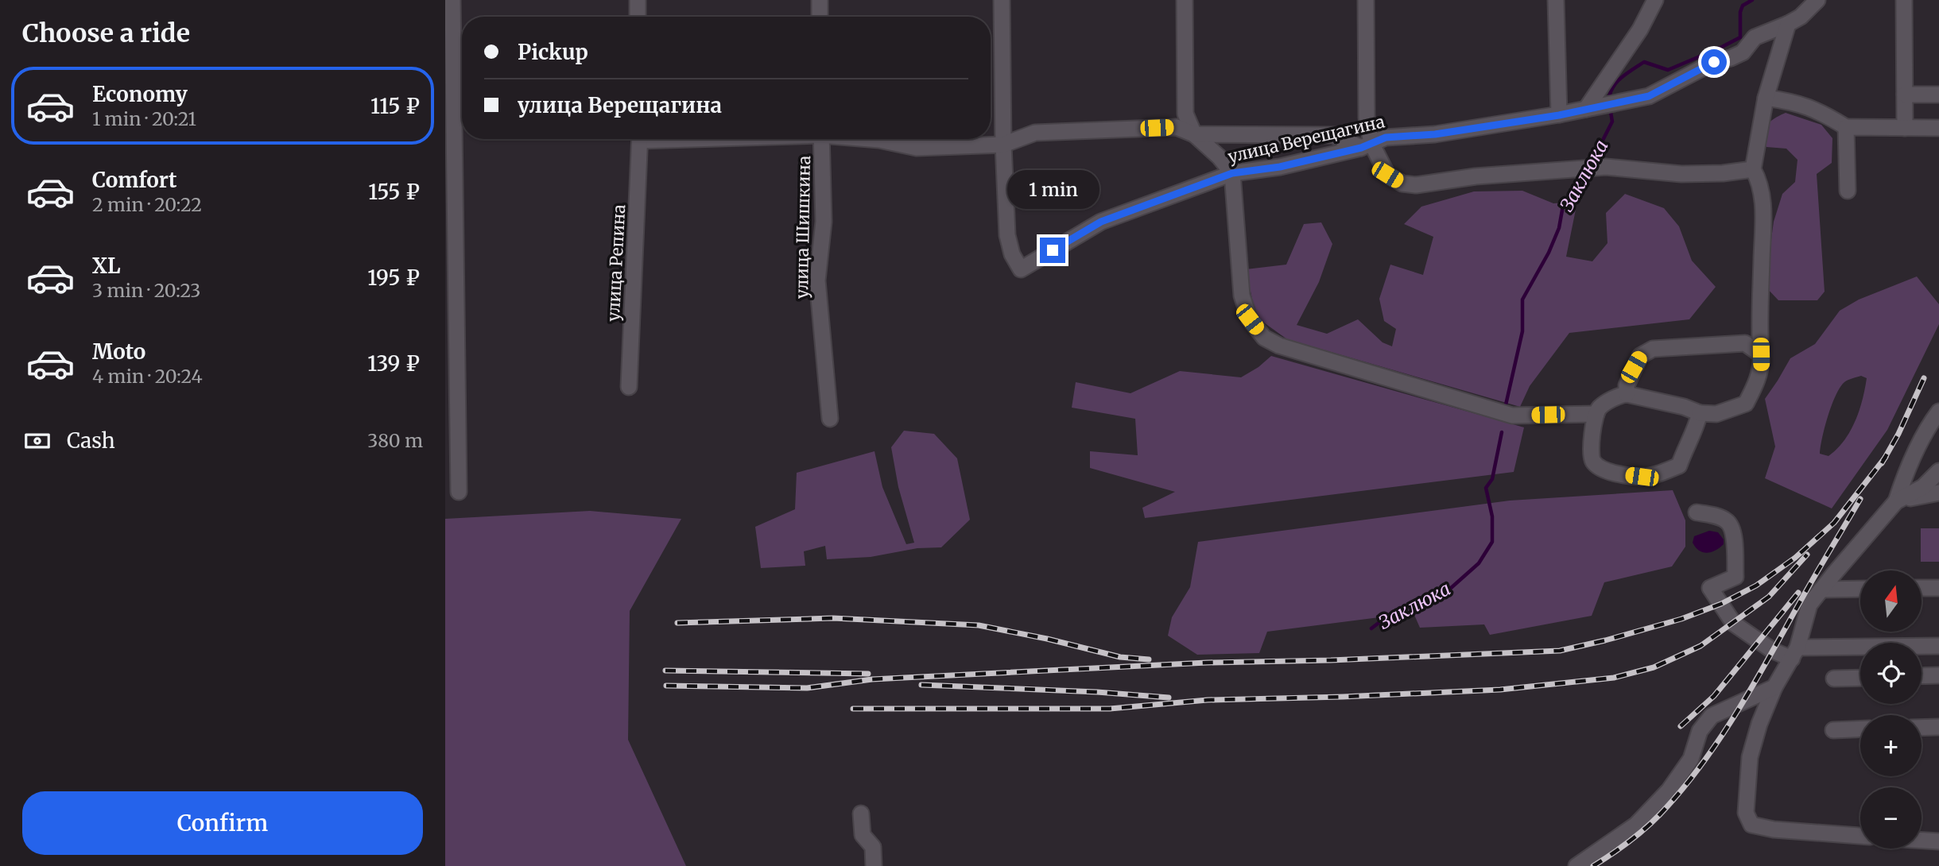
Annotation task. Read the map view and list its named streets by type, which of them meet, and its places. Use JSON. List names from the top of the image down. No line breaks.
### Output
{"streets":{"street":["улица Верещагина","улица Шишкина","улица Репина"]},"water":["Заклюка"],"north":"top","page":{"heading":"Choose a ride","banner":["Pickup","улица Верещагина"],"list":[{"name":"Economy","note":"1 min · 20:21","value":"115 ₽"},{"name":"Comfort","note":"2 min · 20:22","value":"155 ₽"},{"name":"XL","note":"3 min · 20:23","value":"195 ₽"},{"name":"Moto","note":"4 min · 20:24","value":"139 ₽"}],"bubble":"1 min","pay":["Cash","380 m"],"map_buttons":["+","−"],"buttons":"Confirm"}}
